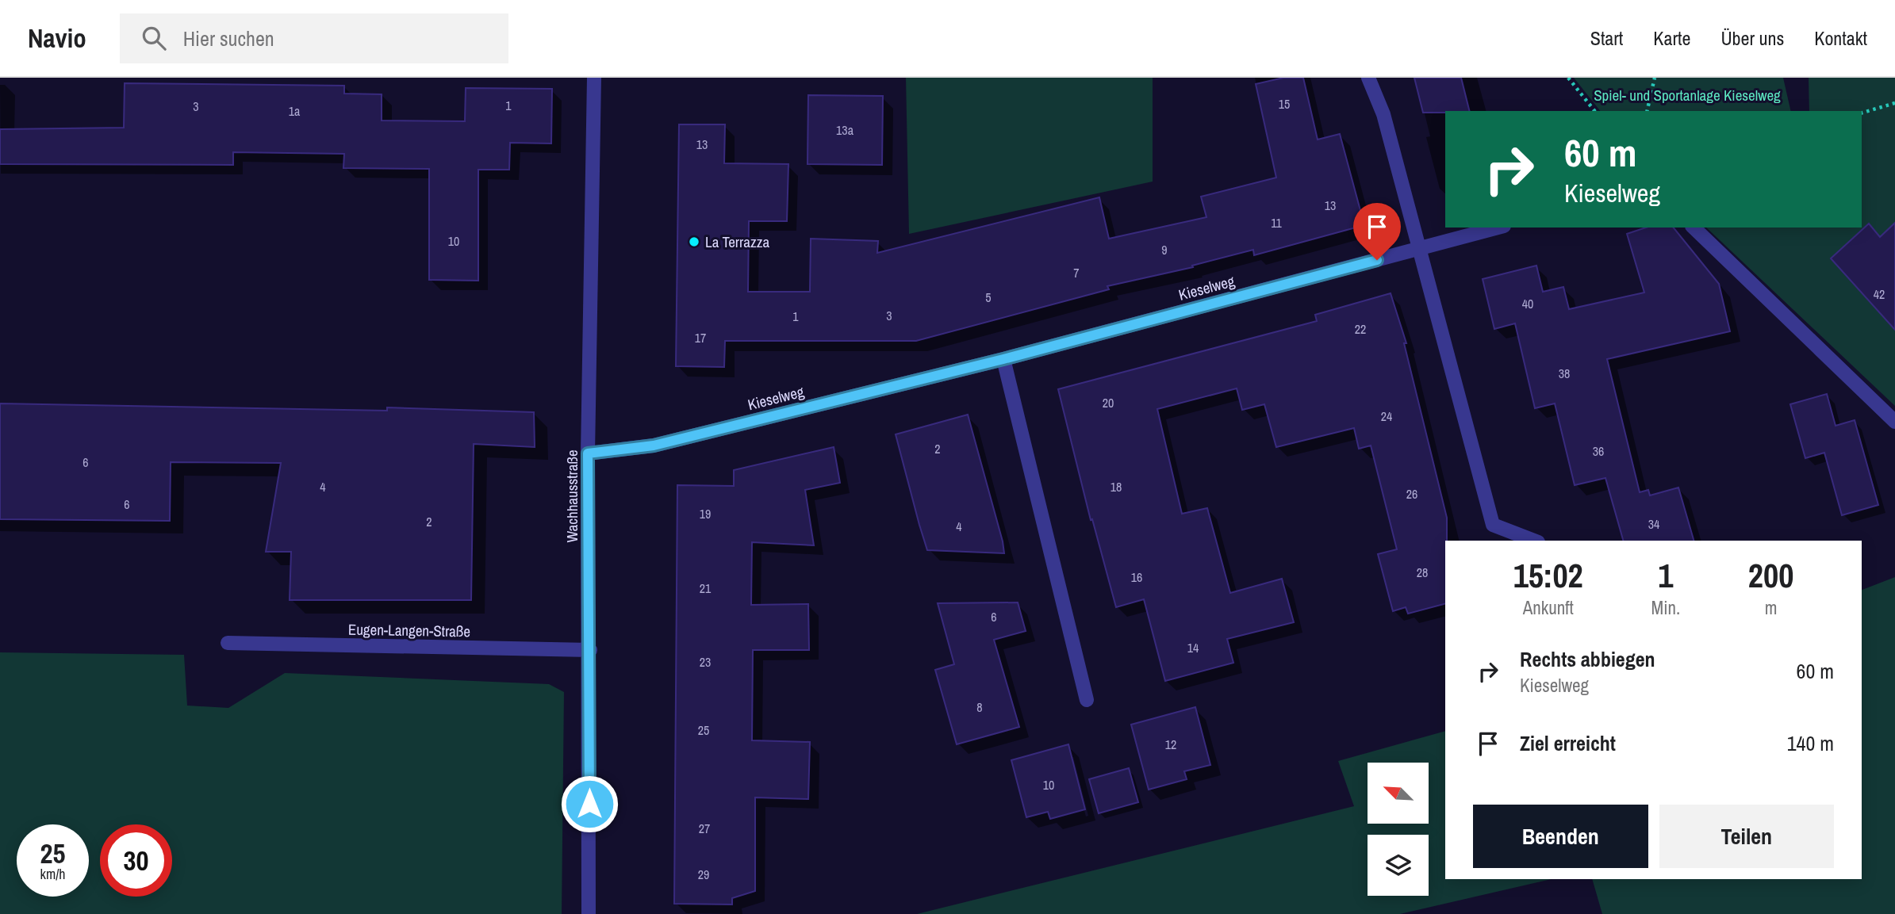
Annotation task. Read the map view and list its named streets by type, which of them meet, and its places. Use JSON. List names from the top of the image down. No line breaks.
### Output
{"streets":{"street":["Kieselweg","Wachhausstraße","Eugen-Langen-Straße"]},"crossings":[["Kieselweg","Wachhausstraße"],["Wachhausstraße","Eugen-Langen-Straße"]],"parks":["Spiel- und Sportanlage Kieselweg"],"places":["La Terrazza"],"house_numbers":["15","1","3","1a","13a","13","13","11","10","9","7","42","5","40","3","1","22","17","38","20","24","2","36","6","4","18","26","6","19","2","34","4","28","16","21","6","14","23","8","25","12","10","27","29"],"north":"top left","page":{"header":"Navio","search":"Hier suchen","nav":["Start","Karte","Über uns","Kontakt"],"turn":["60 m","Kieselweg"],"eta":["15:02","Ankunft","1","Min.","200","m"],"list":[{"name":"Rechts abbiegen","note":"Kieselweg","value":"60 m"},{"name":"Ziel erreicht","value":"140 m"}],"buttons":["Beenden","Teilen"],"speed":"25 km/h","limit":"30"}}
